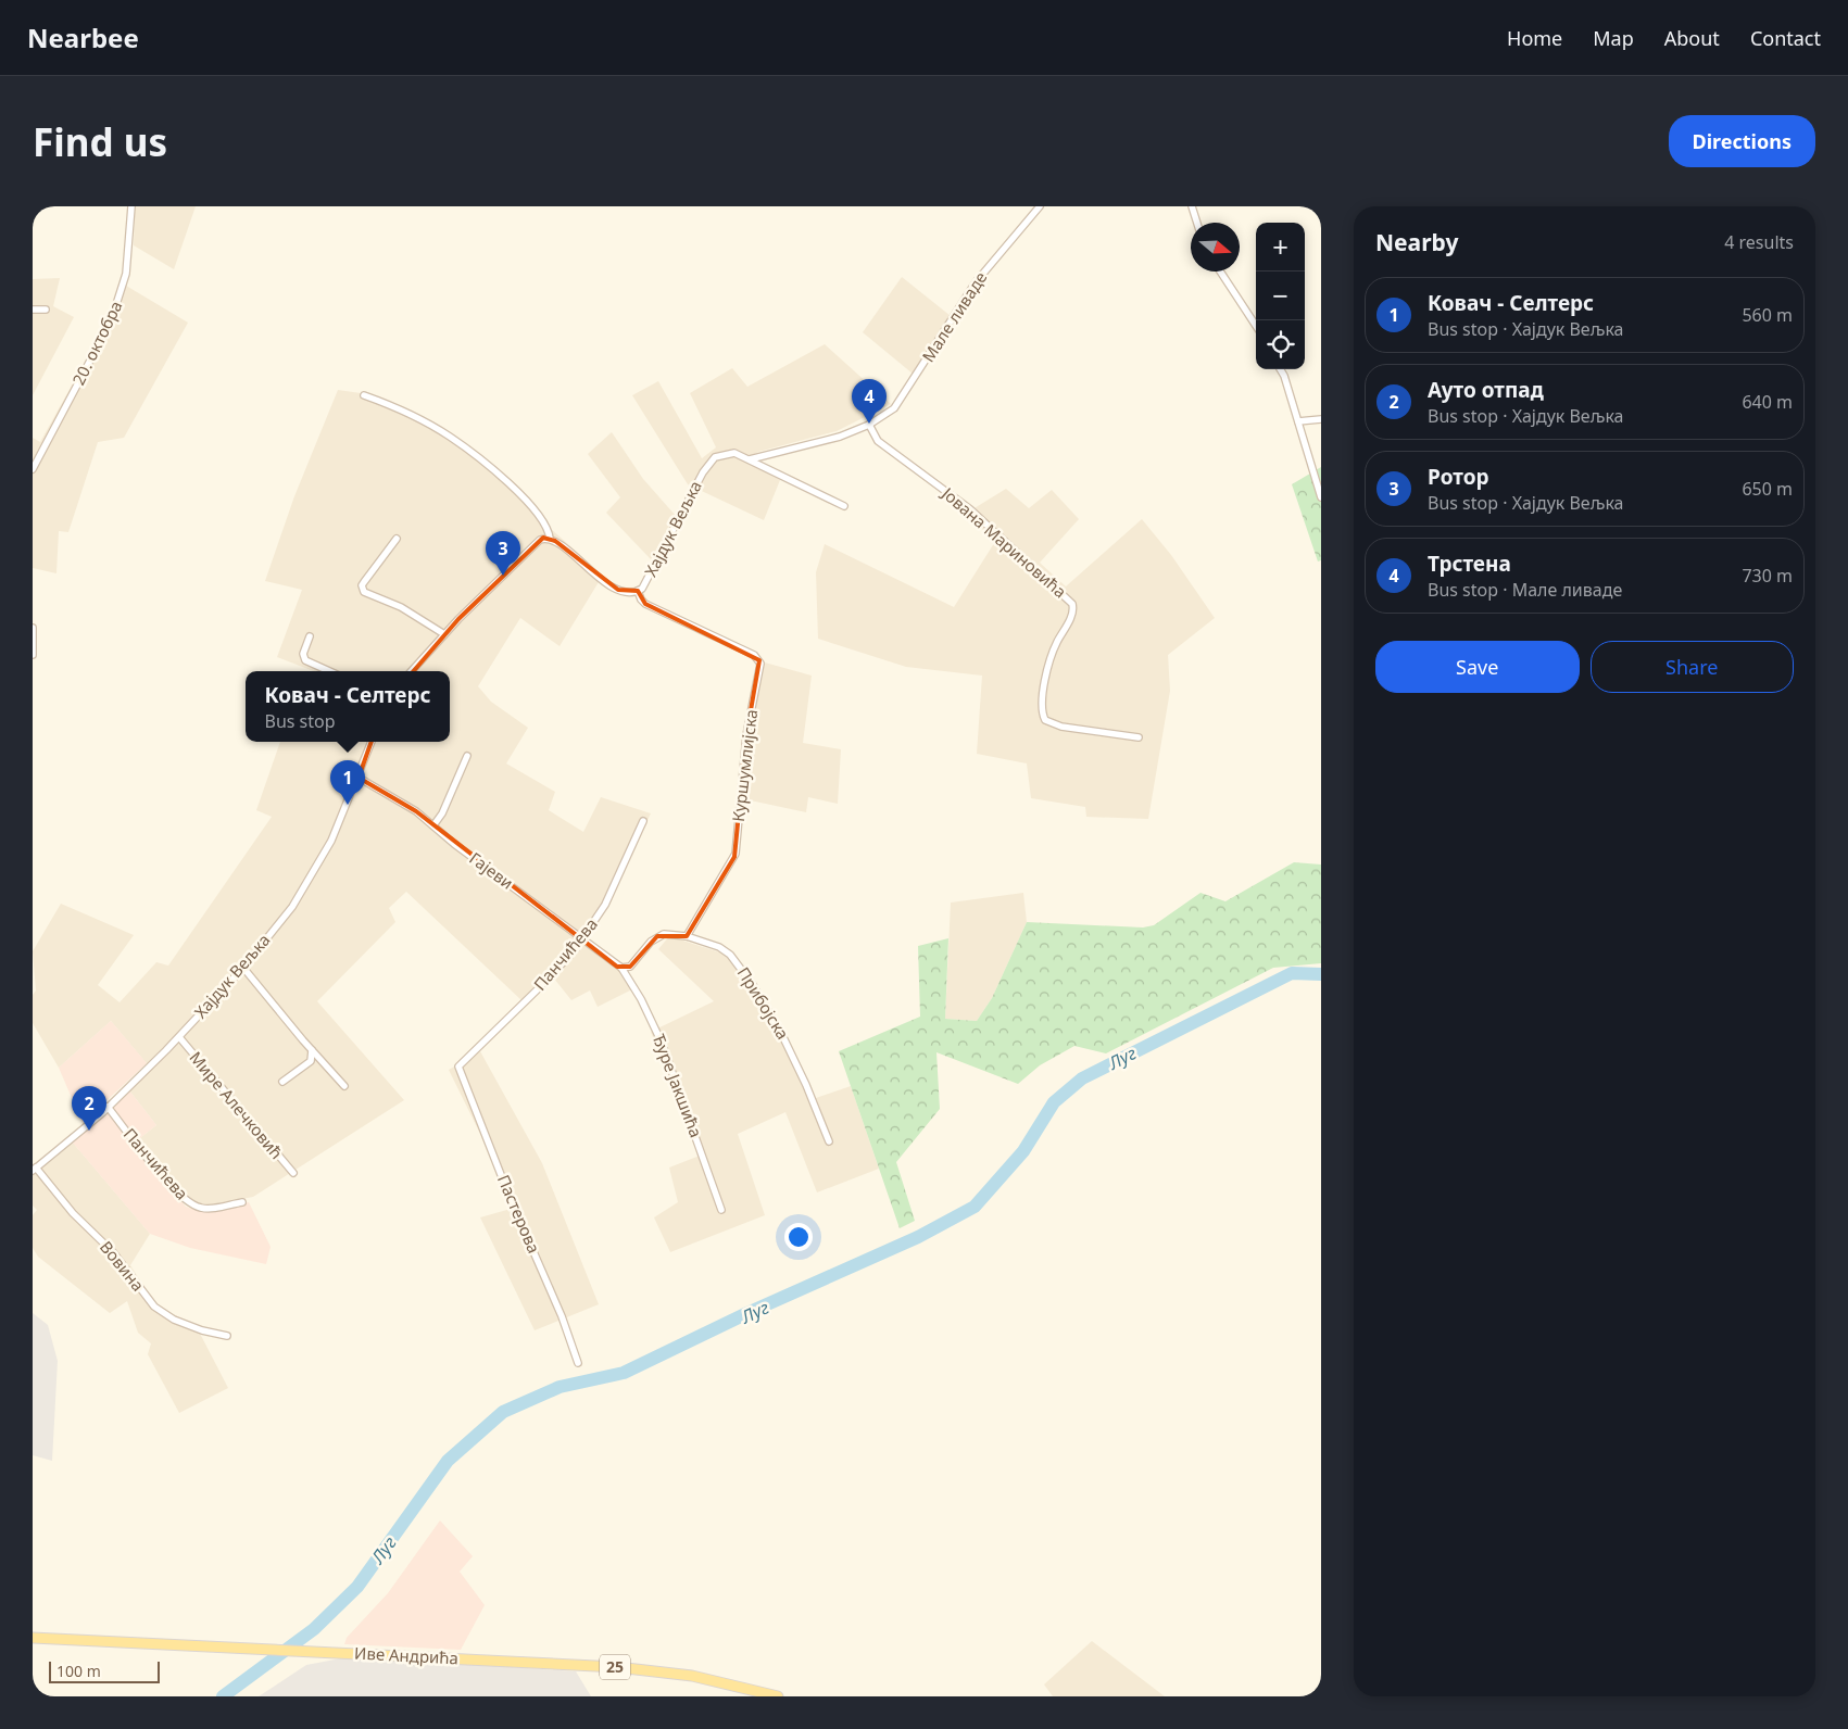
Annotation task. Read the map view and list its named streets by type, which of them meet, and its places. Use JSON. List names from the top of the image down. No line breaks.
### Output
{"streets":{"main road":["Иве Андрића","25"],"street":["Мале ливаде","20. октобра","Хајдук Вељка","Јована Мариновића","Куршумлијска","Гајеви","Панчићева","Прибојска","Ђуре Јакшића","Мире Алечковић","Пастерова","Вовина"]},"crossings":[["Мале ливаде","Хајдук Вељка"],["Мале ливаде","Јована Мариновића"],["Хајдук Вељка","Јована Мариновића"],["Хајдук Вељка","Куршумлијска"],["Хајдук Вељка","Гајеви"],["Хајдук Вељка","Панчићева"],["Хајдук Вељка","Мире Алечковић"],["Хајдук Вељка","Вовина"],["Куршумлијска","Прибојска"],["Гајеви","Панчићева"],["Гајеви","Прибојска"],["Гајеви","Ђуре Јакшића"],["Панчићева","Пастерова"],["Прибојска","Ђуре Јакшића"]],"water":["Луг"],"scale_bar":"100 m","north":"right","page":{"header":"Nearbee","nav":["Home","Map","About","Contact"],"buttons":["Directions",["Save","Share"]],"title":"Find us","heading":["Nearby","4 results"],"map_buttons":["+","−"],"list":[{"mark":"1","name":"Ковач - Селтерс","note":"Bus stop · Хајдук Вељка","value":"560 m"},{"mark":"2","name":"Ауто отпад","note":"Bus stop · Хајдук Вељка","value":"640 m"},{"mark":"3","name":"Ротор","note":"Bus stop · Хајдук Вељка","value":"650 m"},{"mark":"4","name":"Трстена","note":"Bus stop · Мале ливаде","value":"730 m"}],"pins":["4","3","1","2"],"popup":["Ковач - Селтерс","Bus stop"],"scale":"100 m"}}
